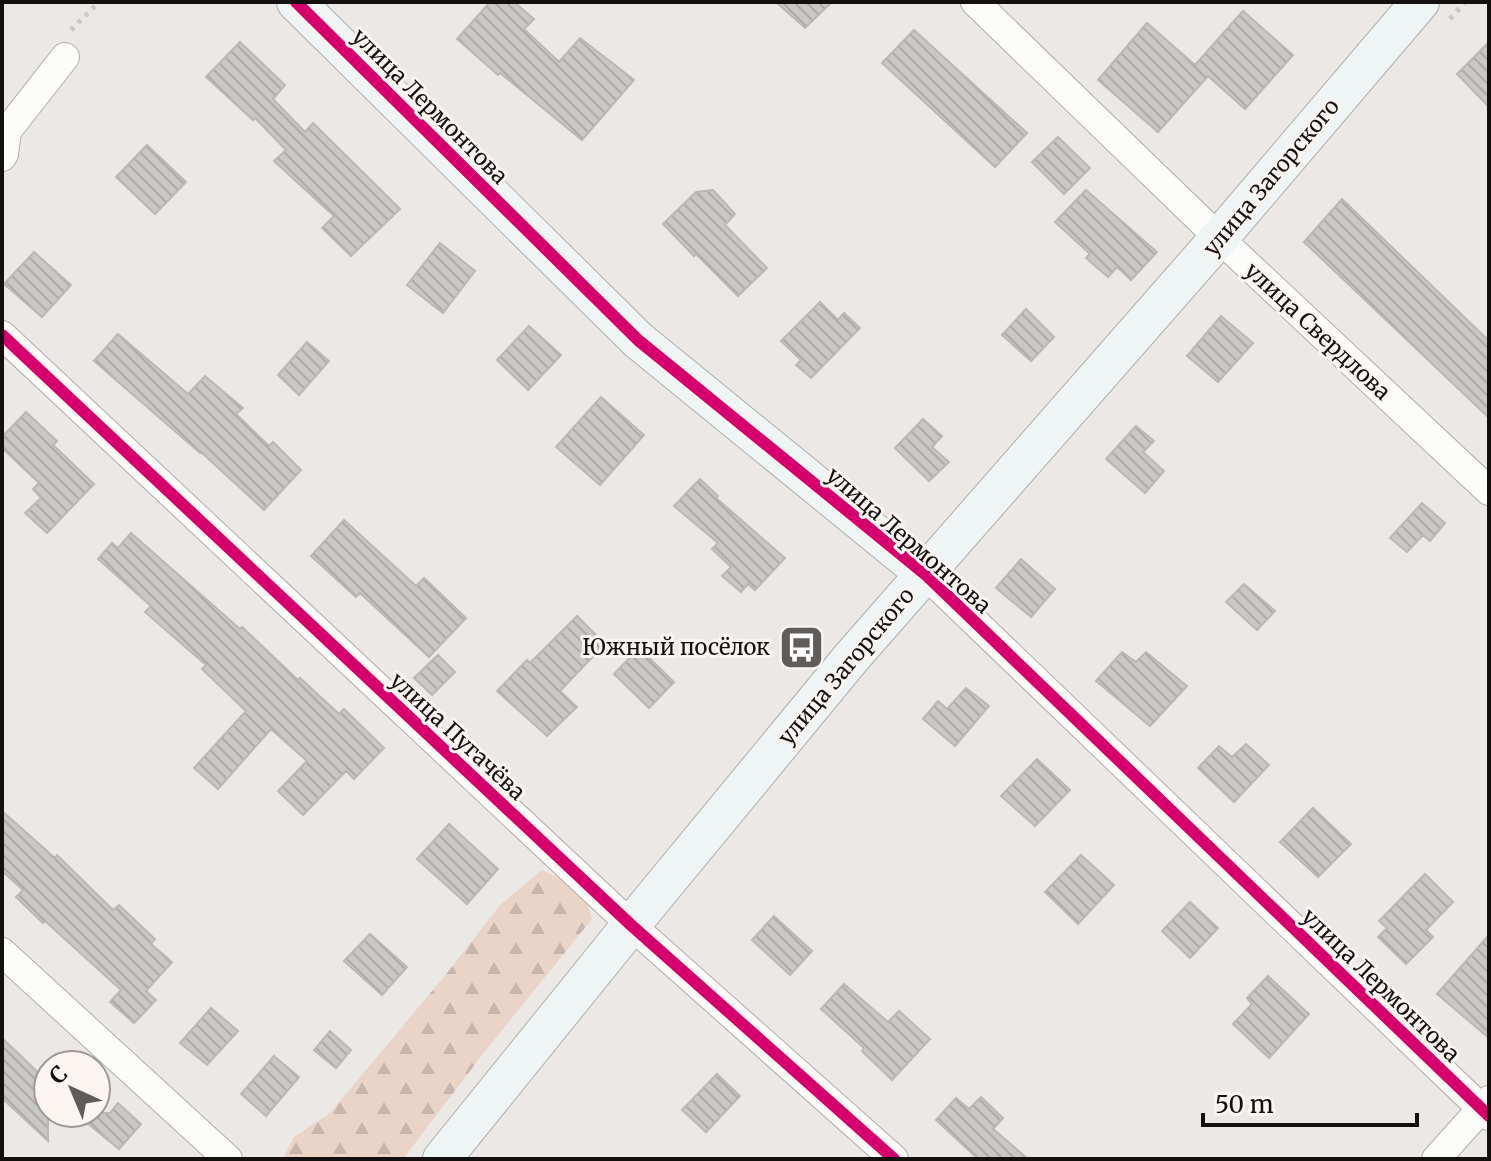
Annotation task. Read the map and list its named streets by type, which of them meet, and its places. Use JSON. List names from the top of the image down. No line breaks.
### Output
{"streets":{"main road":["улица Лермонтова","улица Загорского"],"street":["улица Свердлова","улица Пугачёва"]},"crossings":[["улица Лермонтова","улица Загорского"],["улица Загорского","улица Свердлова"],["улица Загорского","улица Пугачёва"]],"places":{"bus stop":["Южный посёлок"]},"scale_bar":"50 m","north":"top left"}
